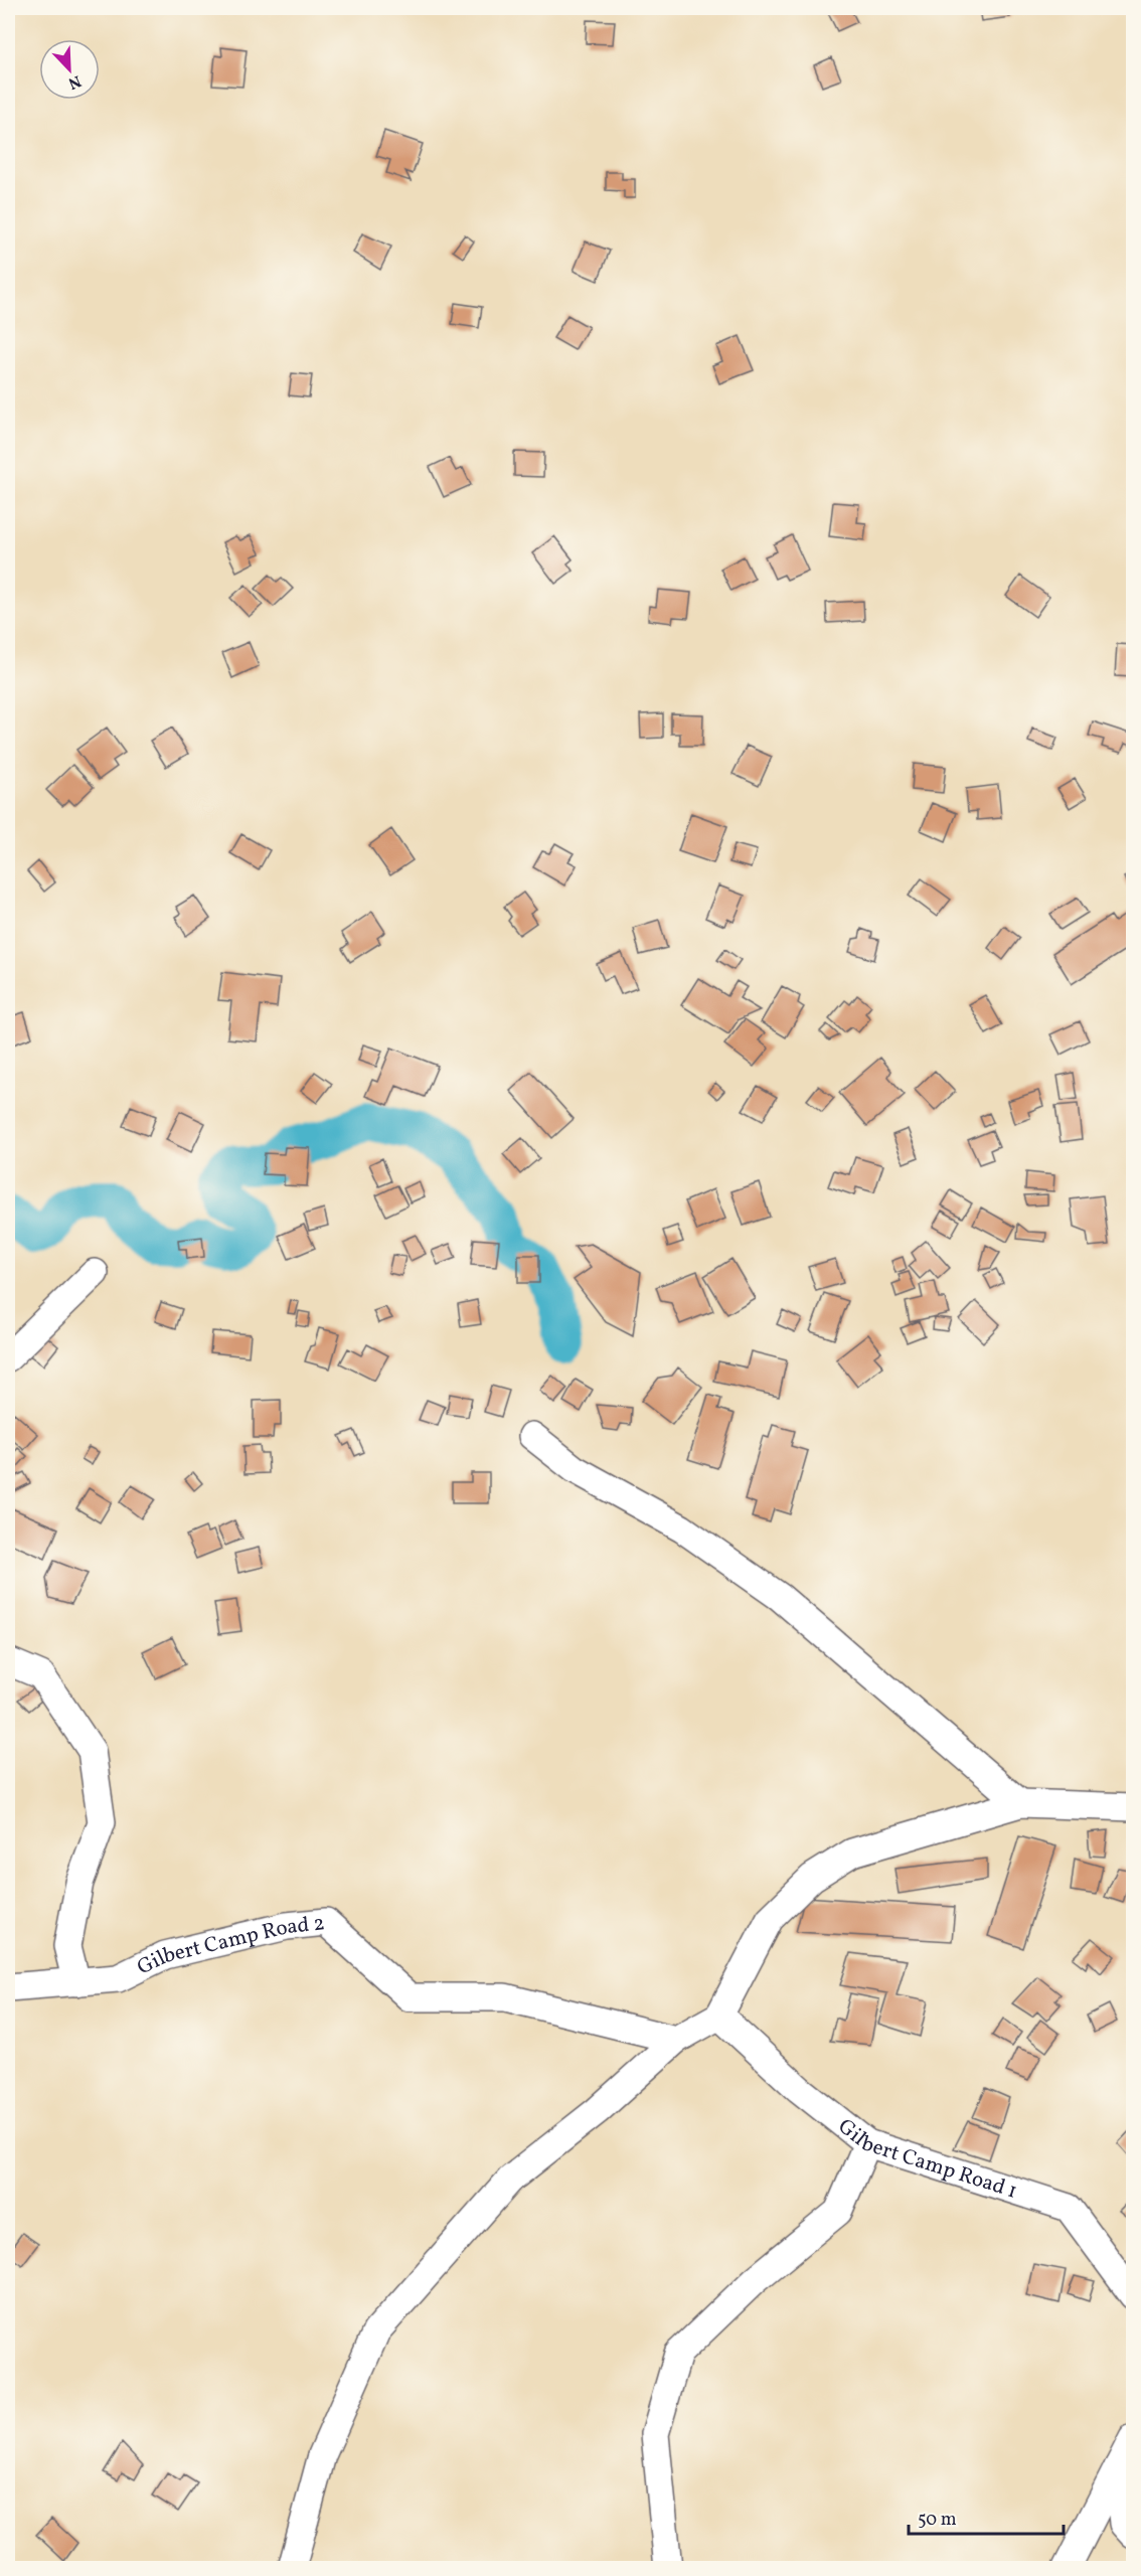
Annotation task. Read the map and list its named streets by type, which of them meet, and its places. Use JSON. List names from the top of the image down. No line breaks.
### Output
{"streets":{"street":["Gilbert Camp Road 2","Gilbert Camp Road 1"]},"scale_bar":"50 m","north":"bottom right"}
